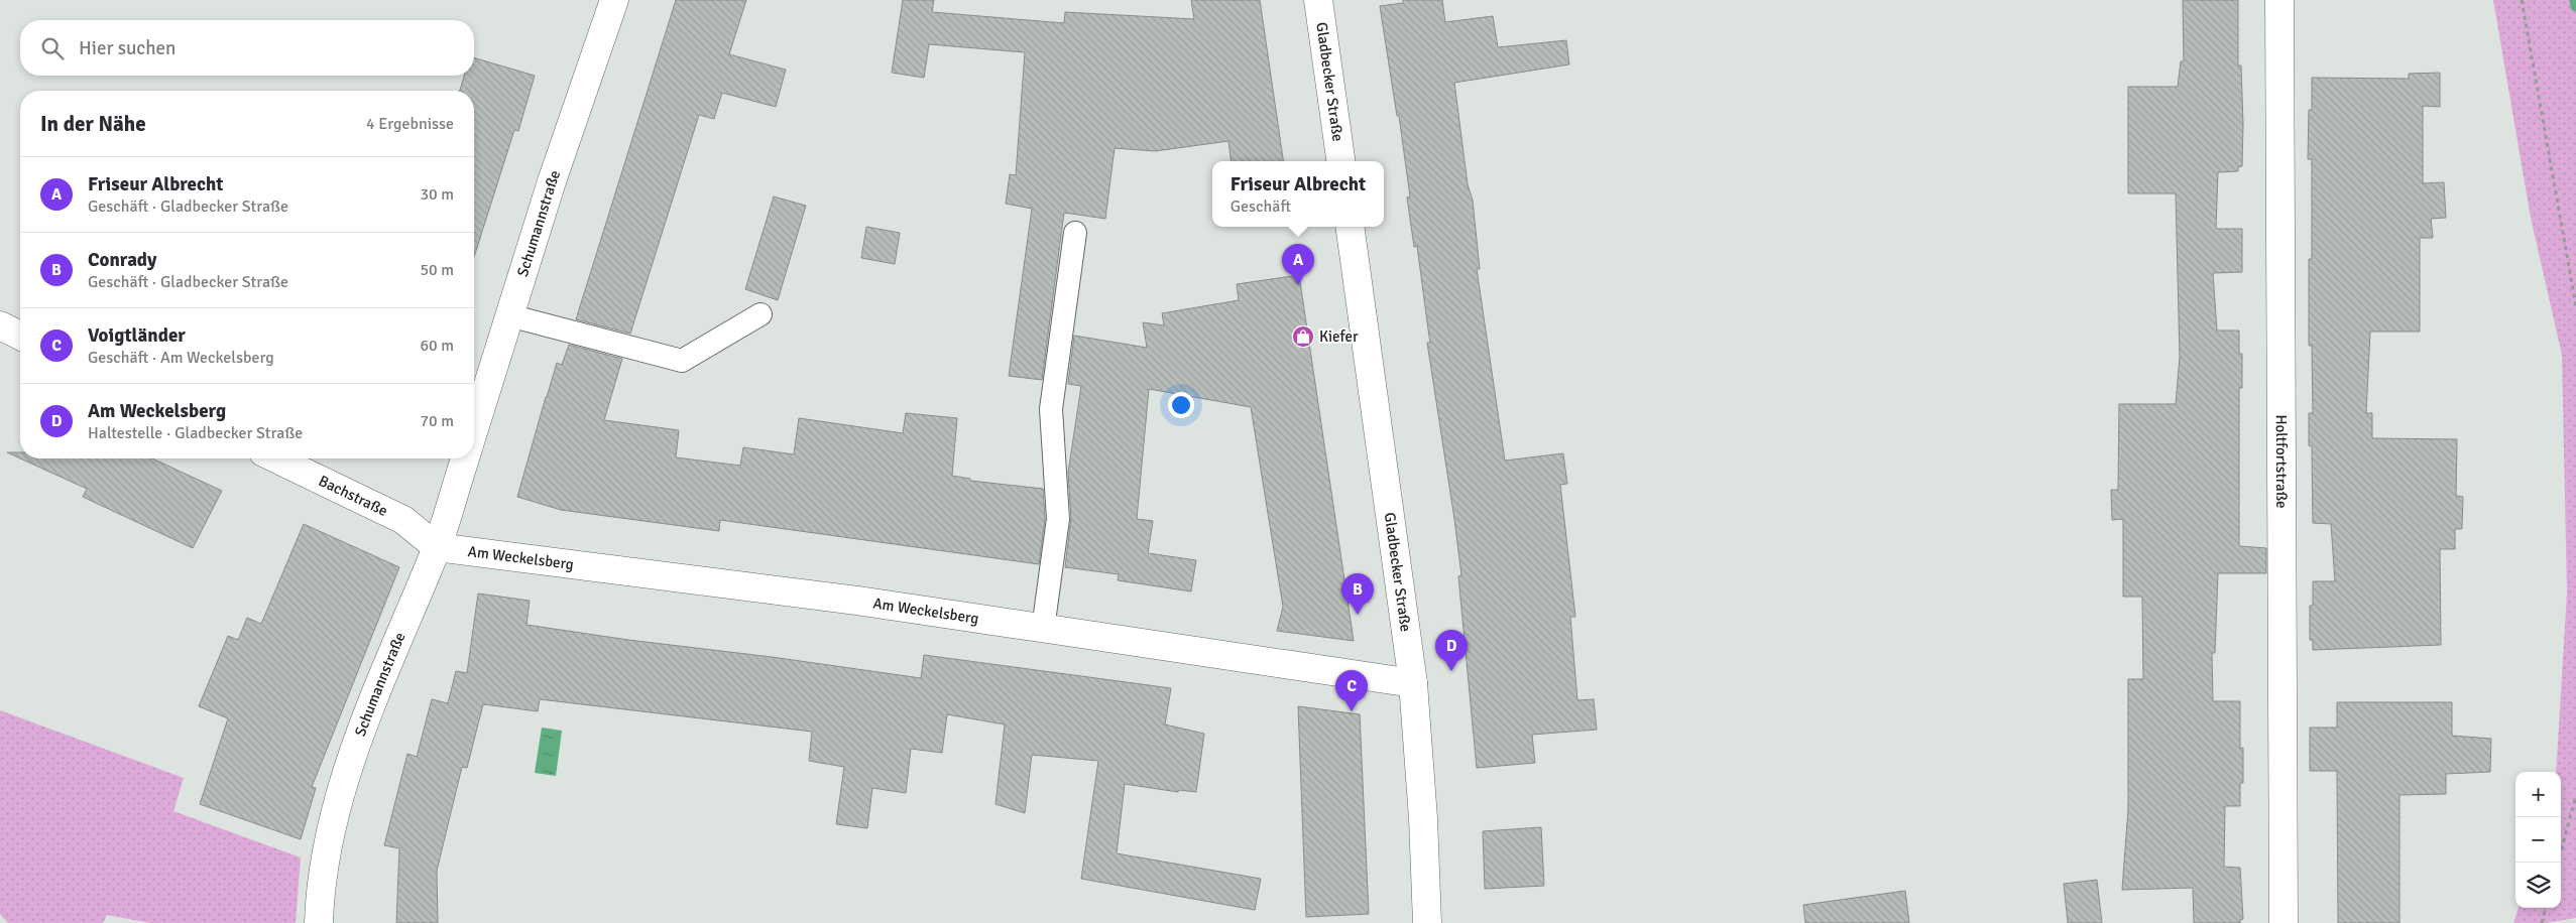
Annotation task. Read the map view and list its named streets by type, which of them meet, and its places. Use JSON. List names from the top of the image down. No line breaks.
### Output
{"streets":{"street":["Gladbecker Straße","Schumannstraße","Holtfortstraße","Bachstraße","Am Weckelsberg"]},"crossings":[["Gladbecker Straße","Am Weckelsberg"],["Schumannstraße","Bachstraße"],["Schumannstraße","Am Weckelsberg"],["Bachstraße","Am Weckelsberg"]],"places":{"shop":["Kiefer"]},"page":{"search":"Hier suchen","heading":["In der Nähe","4 Ergebnisse"],"list":[{"mark":"A","name":"Friseur Albrecht","note":"Geschäft · Gladbecker Straße","value":"30 m"},{"mark":"B","name":"Conrady","note":"Geschäft · Gladbecker Straße","value":"50 m"},{"mark":"C","name":"Voigtländer","note":"Geschäft · Am Weckelsberg","value":"60 m"},{"mark":"D","name":"Am Weckelsberg","note":"Haltestelle · Gladbecker Straße","value":"70 m"}],"popup":["Friseur Albrecht","Geschäft"],"pins":["A","B","D","C"],"map_buttons":["+","−"]}}
